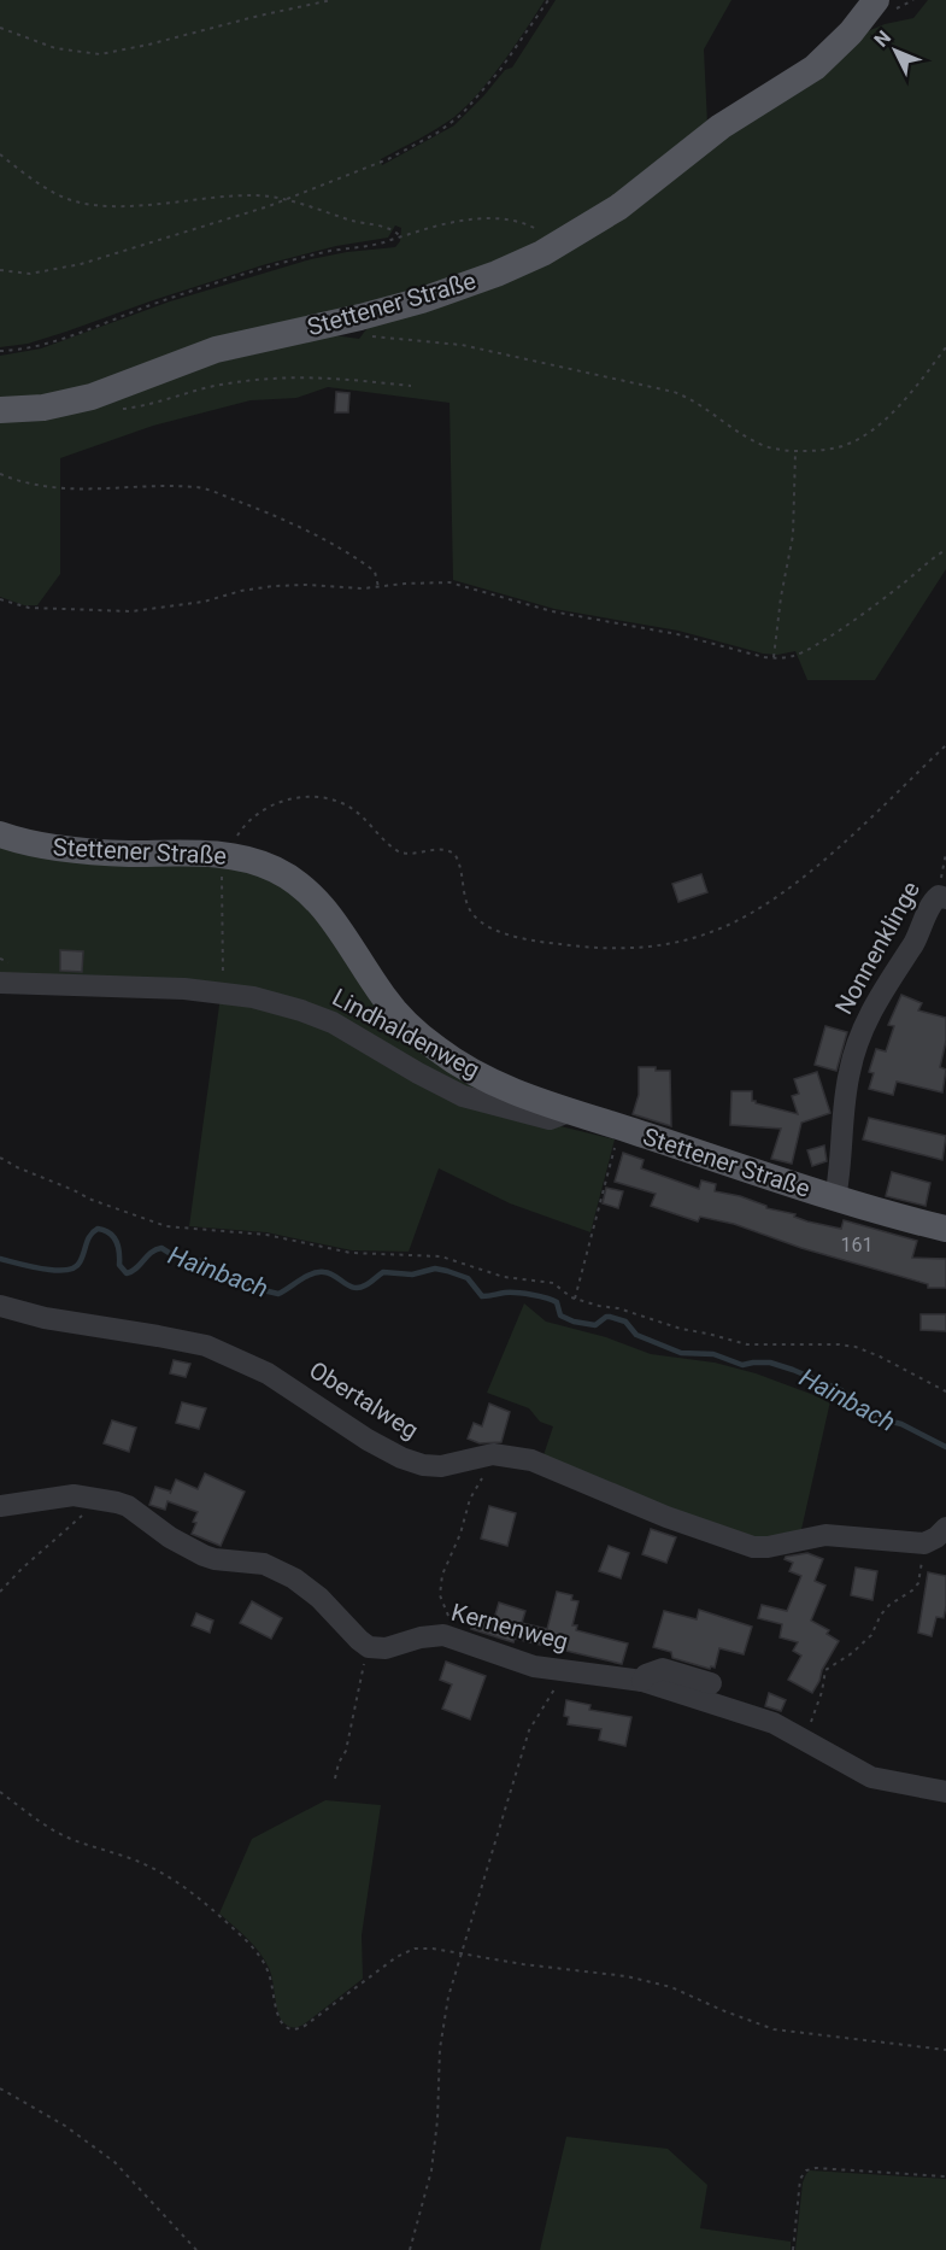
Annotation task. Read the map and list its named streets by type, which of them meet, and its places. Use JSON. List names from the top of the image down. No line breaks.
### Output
{"streets":{"main road":["Stettener Straße"],"street":["Nonnenklinge","Lindhaldenweg","Obertalweg","Kernenweg"]},"crossings":[["Stettener Straße","Nonnenklinge"],["Stettener Straße","Lindhaldenweg"]],"water":["Hainbach"],"house_numbers":["161"],"north":"top left"}
